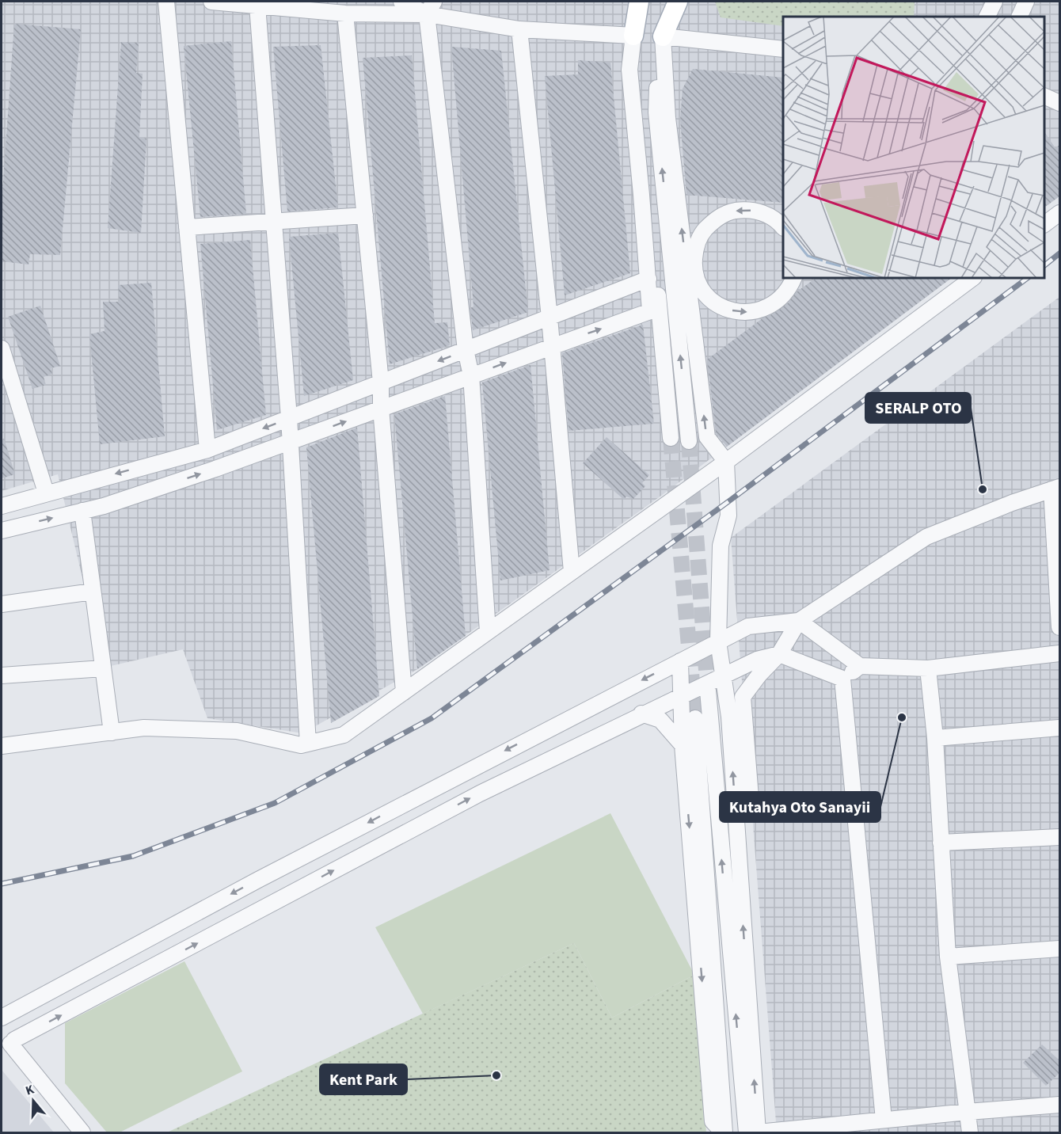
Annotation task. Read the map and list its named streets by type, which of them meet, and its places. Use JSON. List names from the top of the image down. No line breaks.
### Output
{"places":["SERALP OTO","Kutahya Oto Sanayii","Kent Park"],"north":"top"}
